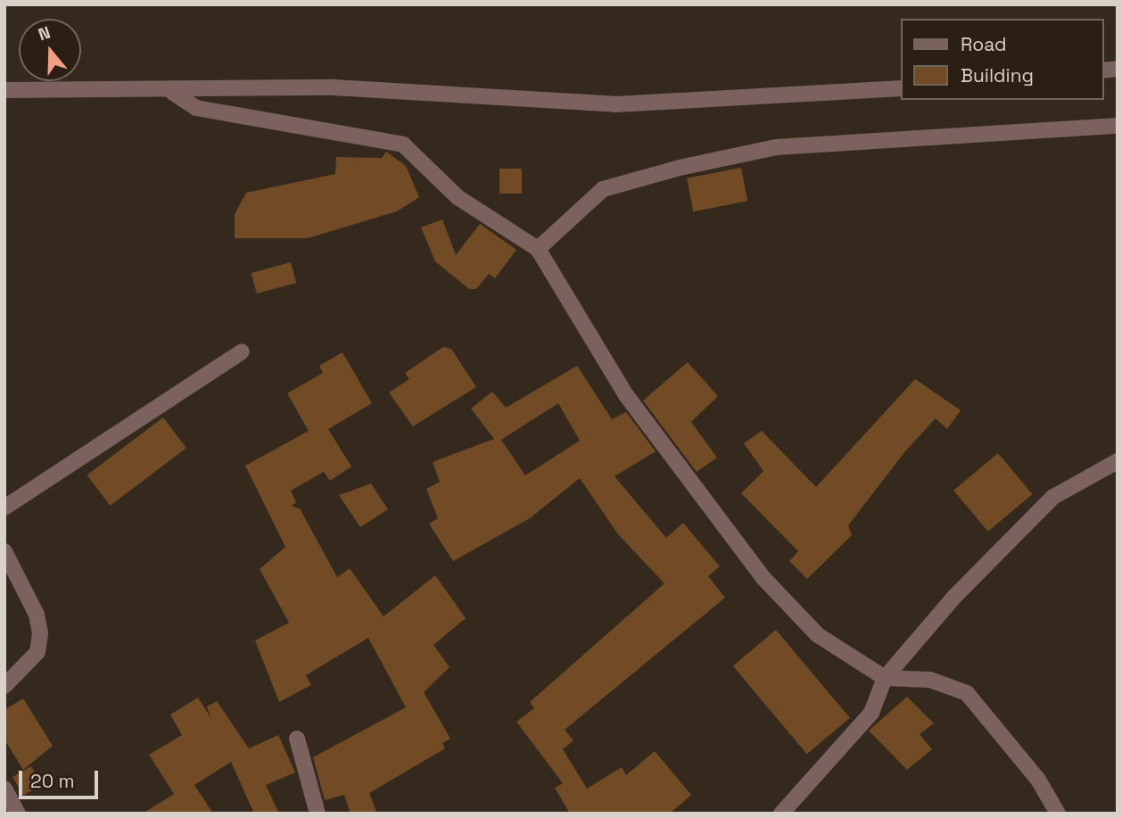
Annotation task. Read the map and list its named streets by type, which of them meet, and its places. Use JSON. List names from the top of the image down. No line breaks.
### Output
{"legend":["Road","Building"],"scale_bar":"20 m","north":"top"}
